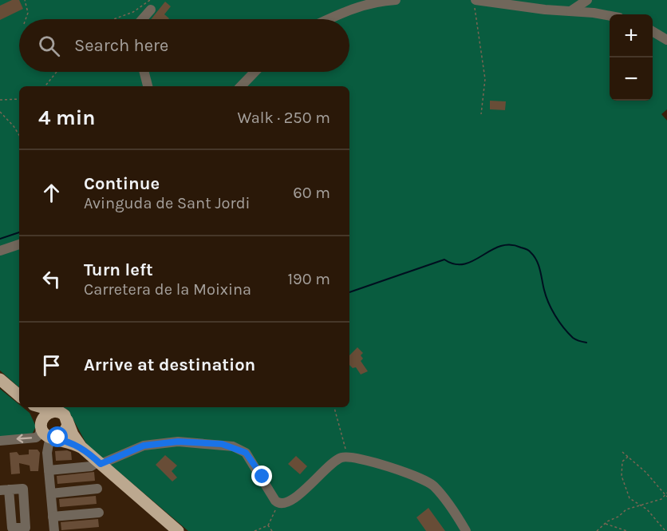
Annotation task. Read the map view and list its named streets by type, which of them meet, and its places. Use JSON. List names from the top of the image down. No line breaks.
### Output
{"page":{"map_buttons":["+","−"],"search":"Search here","heading":["4 min","Walk · 250 m"],"list":[["Continue","Avinguda de Sant Jordi","60 m"],["Turn left","Carretera de la Moixina","190 m"],"Arrive at destination"]}}
